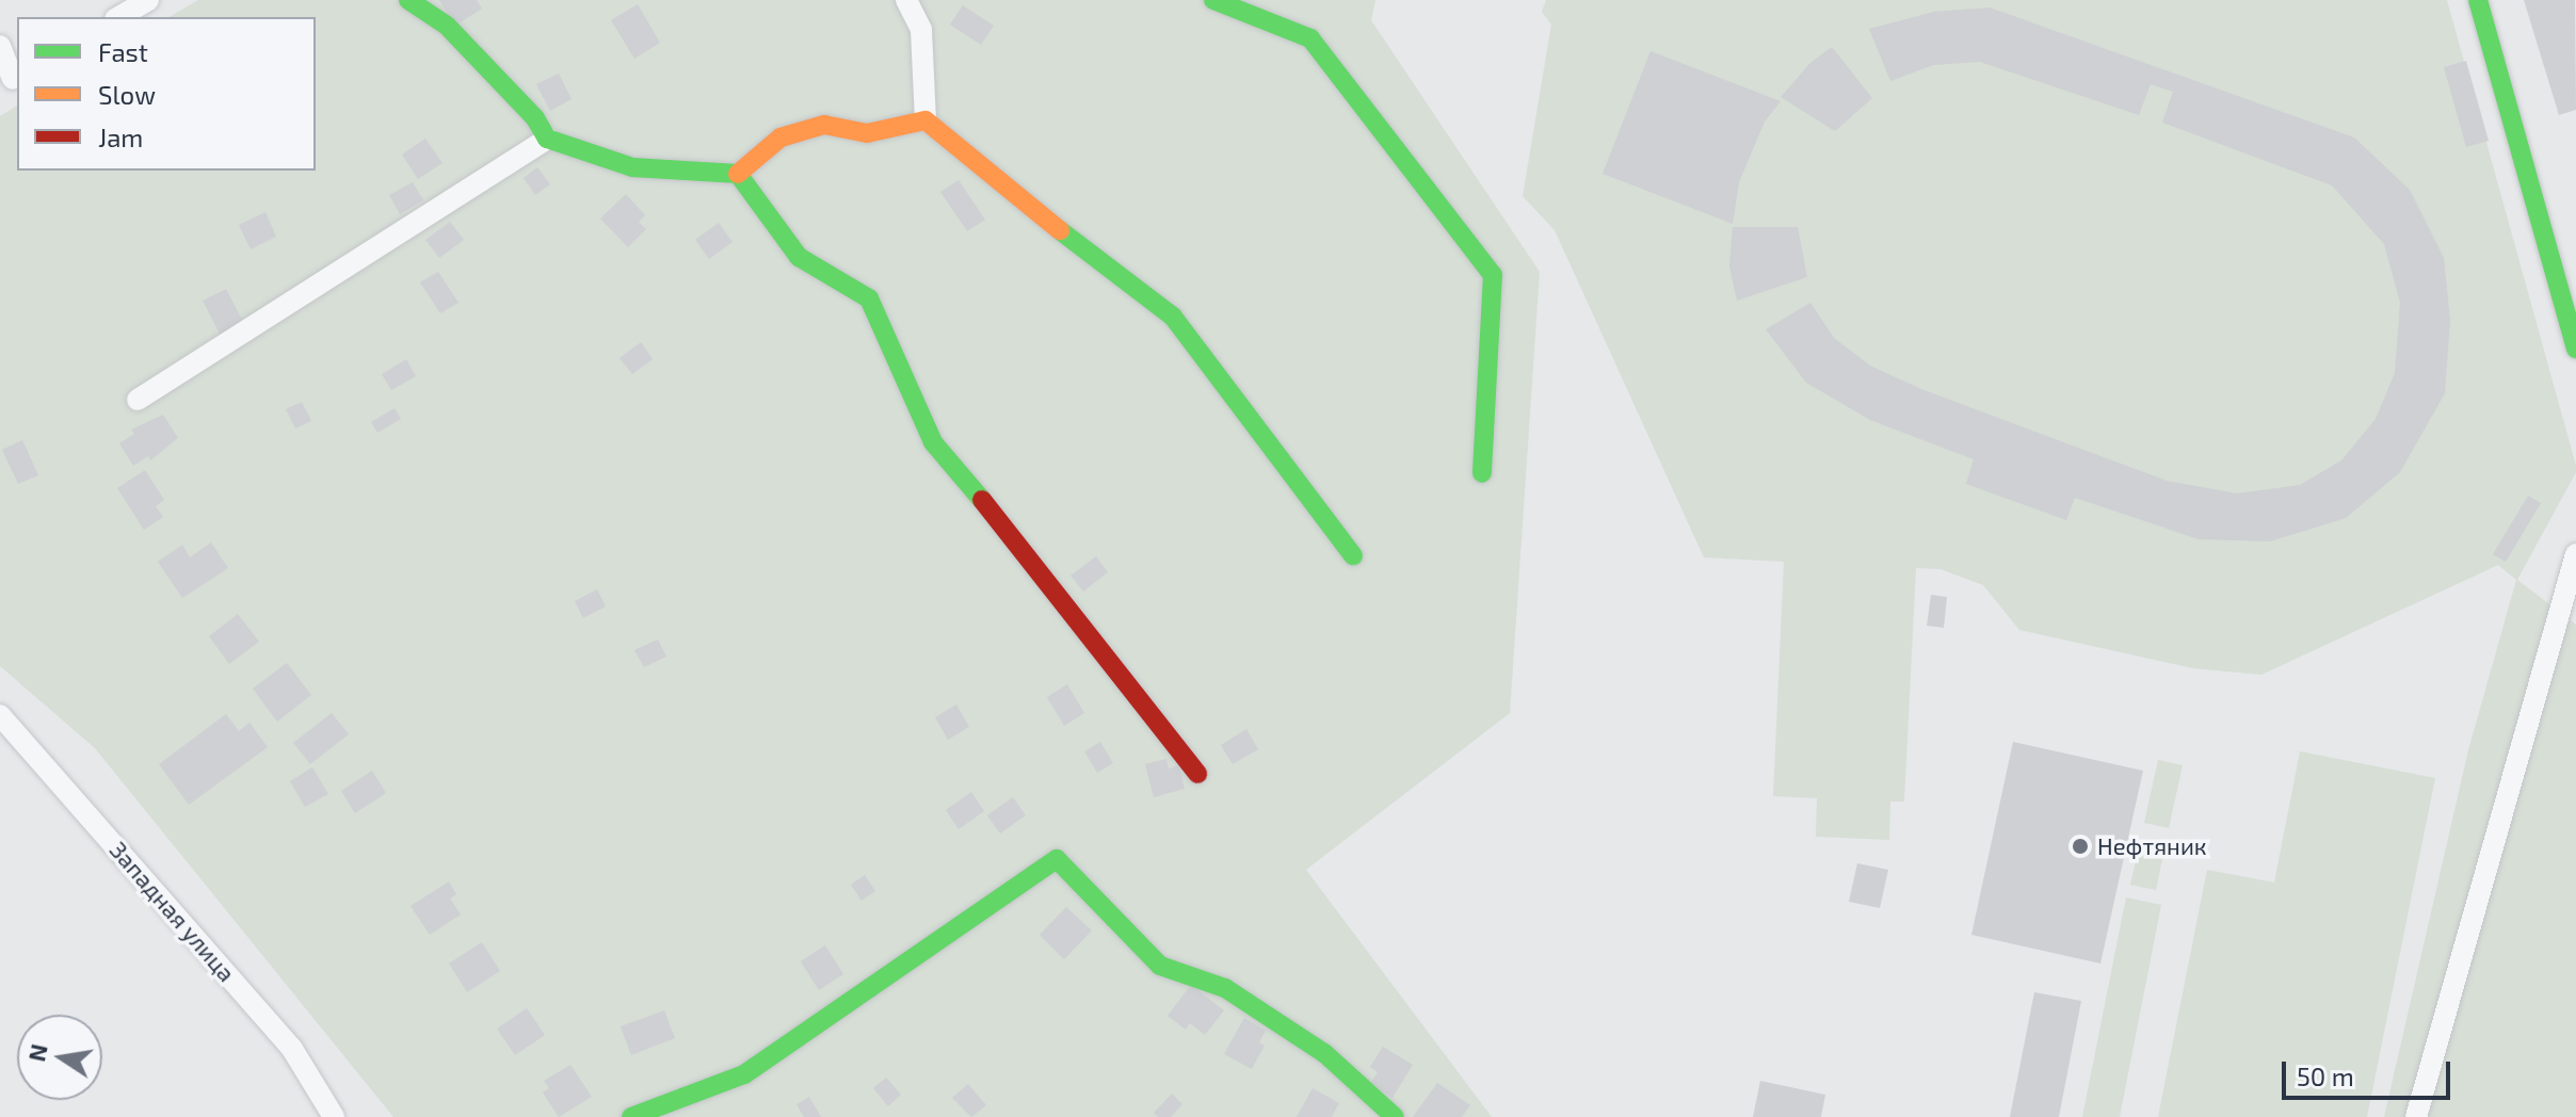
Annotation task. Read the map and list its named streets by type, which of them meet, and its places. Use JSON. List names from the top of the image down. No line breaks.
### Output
{"streets":{"street":["Западная улица"]},"places":["Нефтяник"],"legend":["Fast","Slow","Jam"],"scale_bar":"50 m","north":"left"}
